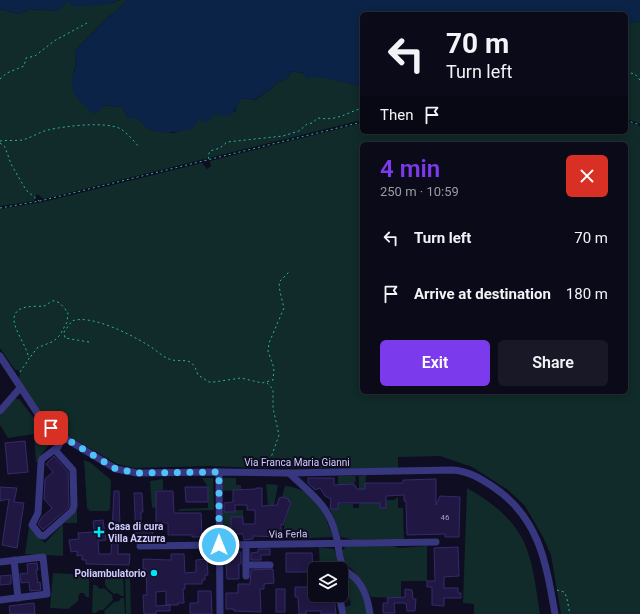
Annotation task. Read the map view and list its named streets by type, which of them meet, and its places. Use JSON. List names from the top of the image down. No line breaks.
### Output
{"streets":{"street":["Via Franca Maria Gianni","Via Ferla"]},"places":{"health":["Casa di cura Villa Azzurra"],"other":["Poliambulatorio"]},"house_numbers":["46"],"page":{"turn":["70 m","Turn left"],"then":"Then","heading":["4 min","250 m · 10:59"],"list":[{"name":"Turn left","value":"70 m"},{"name":"Arrive at destination","value":"180 m"}],"buttons":["Exit","Share"]}}
